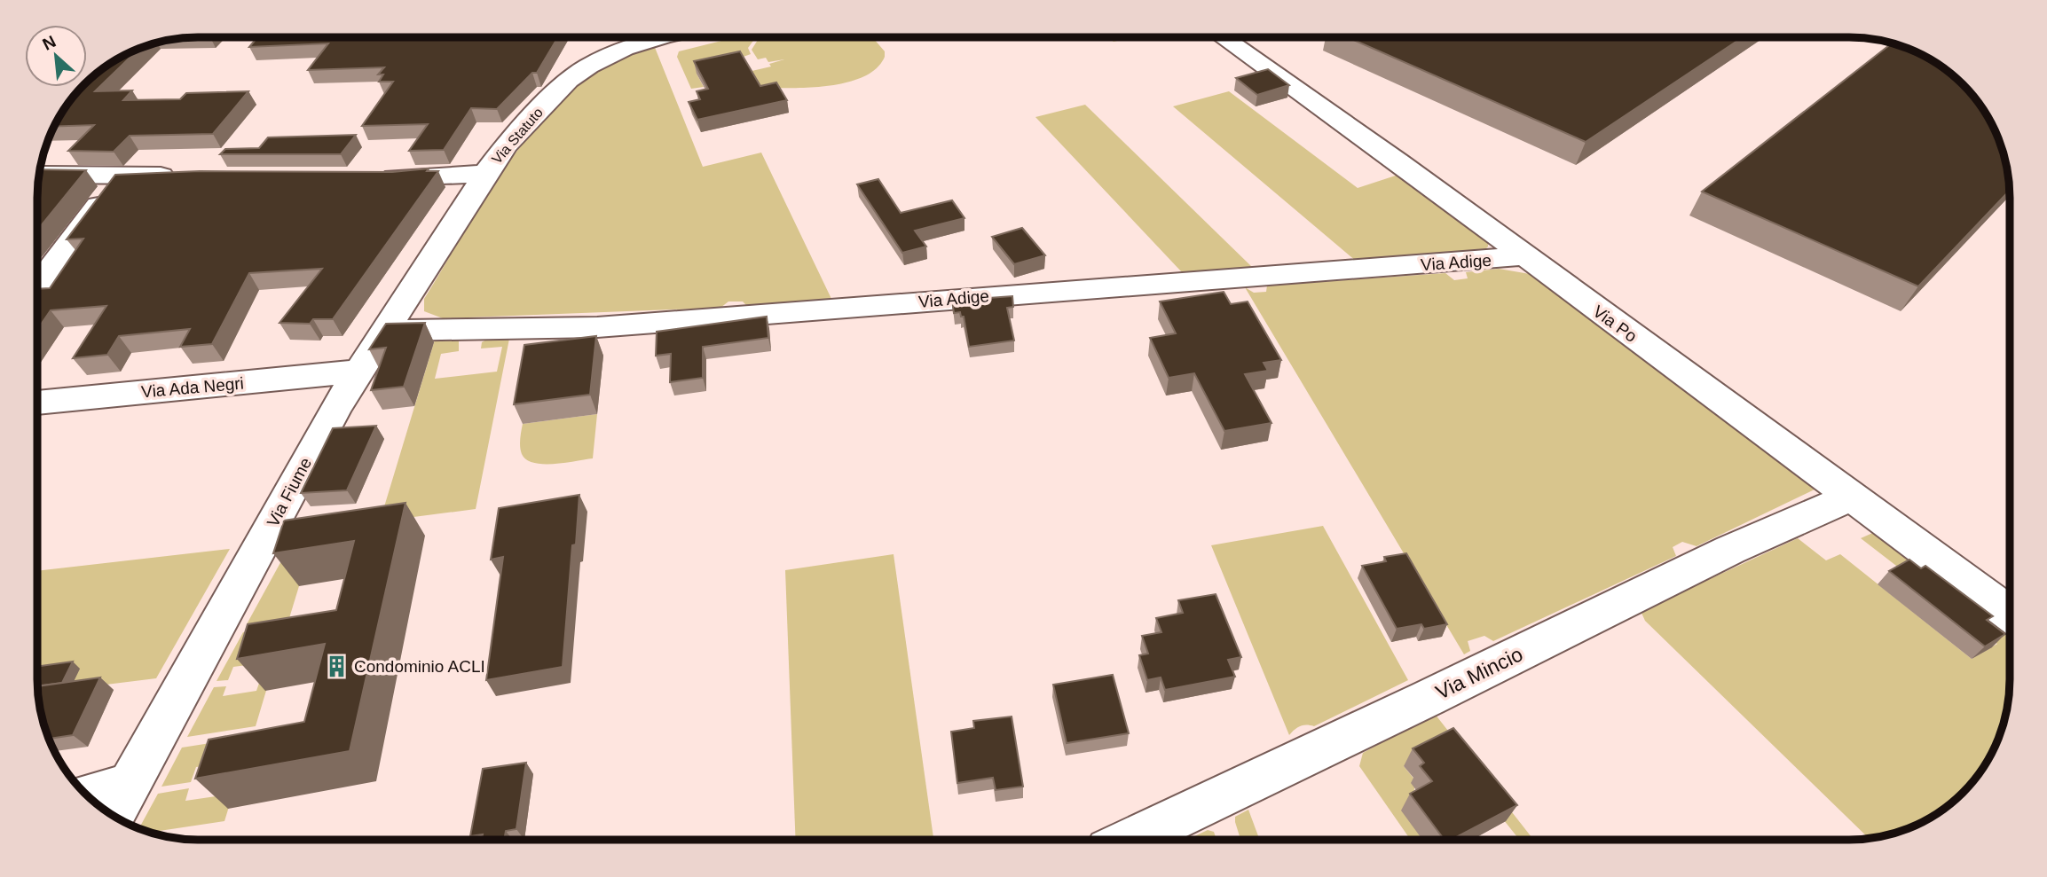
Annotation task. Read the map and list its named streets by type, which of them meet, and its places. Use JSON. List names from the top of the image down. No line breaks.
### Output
{"streets":{"street":["Via Statuto","Via Adige","Via Po","Via Ada Negri","Via Fiume","Via Mincio"]},"crossings":[["Via Statuto","Via Fiume"],["Via Adige","Via Po"],["Via Adige","Via Fiume"],["Via Po","Via Mincio"],["Via Ada Negri","Via Fiume"]],"places":{"building":["Condominio ACLI"]},"north":"top left"}
